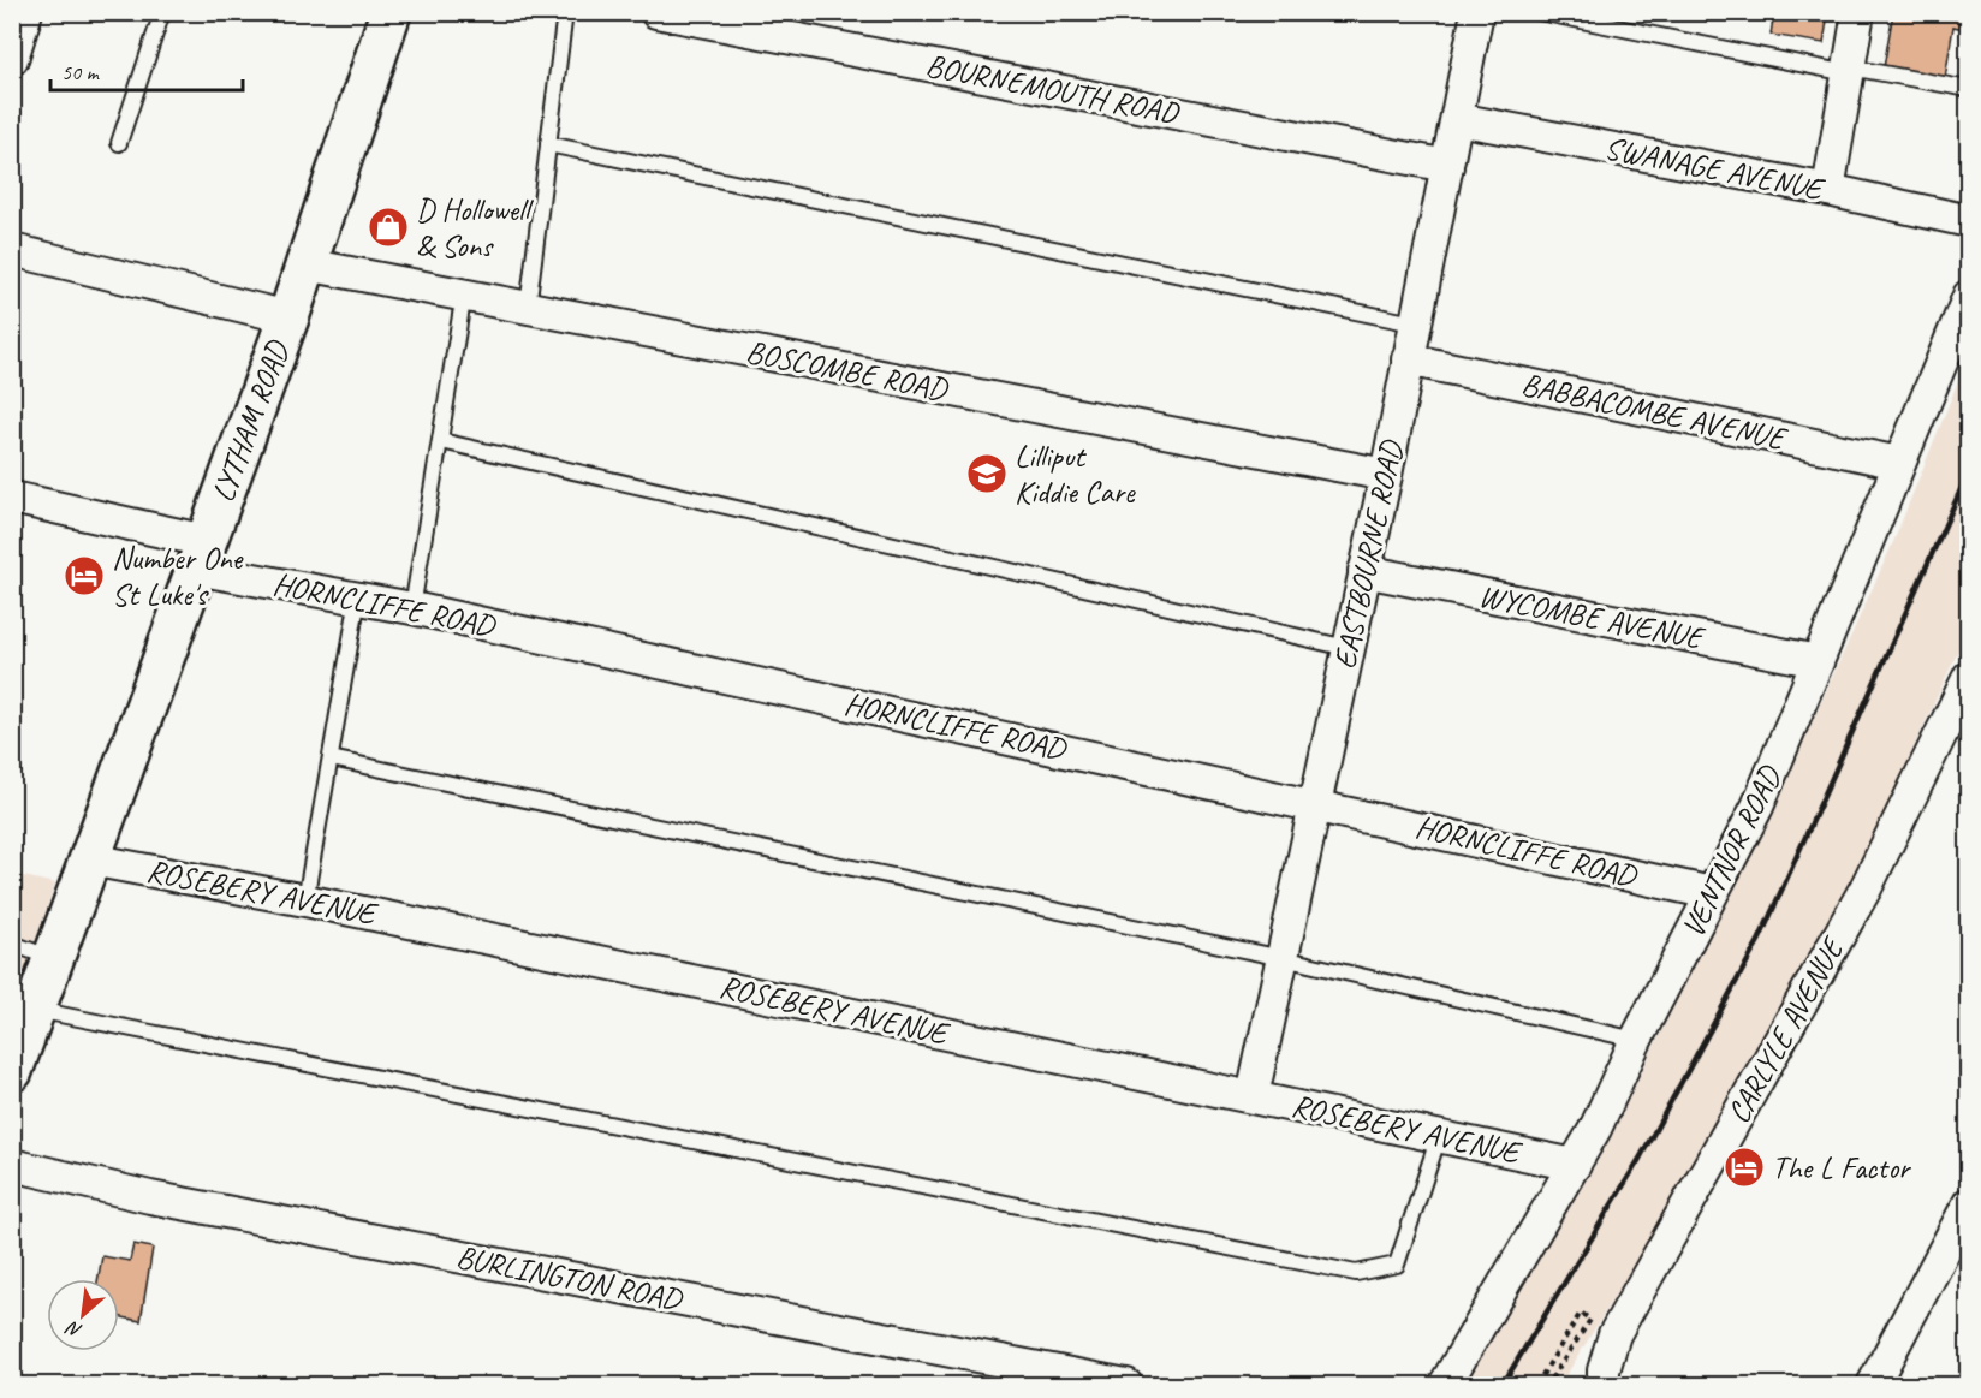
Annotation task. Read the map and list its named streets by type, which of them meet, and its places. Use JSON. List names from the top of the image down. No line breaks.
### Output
{"streets":{"main road":["LYTHAM ROAD"],"street":["BOURNEMOUTH ROAD","SWANAGE AVENUE","BOSCOMBE ROAD","BABBACOMBE AVENUE","EASTBOURNE ROAD","HORNCLIFFE ROAD","WYCOMBE AVENUE","VENTNOR ROAD","ROSEBERY AVENUE","CARLYLE AVENUE","BURLINGTON ROAD"]},"crossings":[["BOURNEMOUTH ROAD","EASTBOURNE ROAD"],["SWANAGE AVENUE","EASTBOURNE ROAD"],["BOSCOMBE ROAD","LYTHAM ROAD"],["BOSCOMBE ROAD","EASTBOURNE ROAD"],["BABBACOMBE AVENUE","EASTBOURNE ROAD"],["BABBACOMBE AVENUE","VENTNOR ROAD"],["LYTHAM ROAD","HORNCLIFFE ROAD"],["LYTHAM ROAD","ROSEBERY AVENUE"],["EASTBOURNE ROAD","HORNCLIFFE ROAD"],["EASTBOURNE ROAD","WYCOMBE AVENUE"],["EASTBOURNE ROAD","ROSEBERY AVENUE"],["HORNCLIFFE ROAD","VENTNOR ROAD"],["WYCOMBE AVENUE","VENTNOR ROAD"],["VENTNOR ROAD","ROSEBERY AVENUE"]],"places":{"shop":["D Hollowell & Sons"],"school or university":["Lilliput Kiddie Care"],"hotel":["Number One St Luke's","The L Factor"]},"scale_bar":"50 m","north":"bottom left"}
